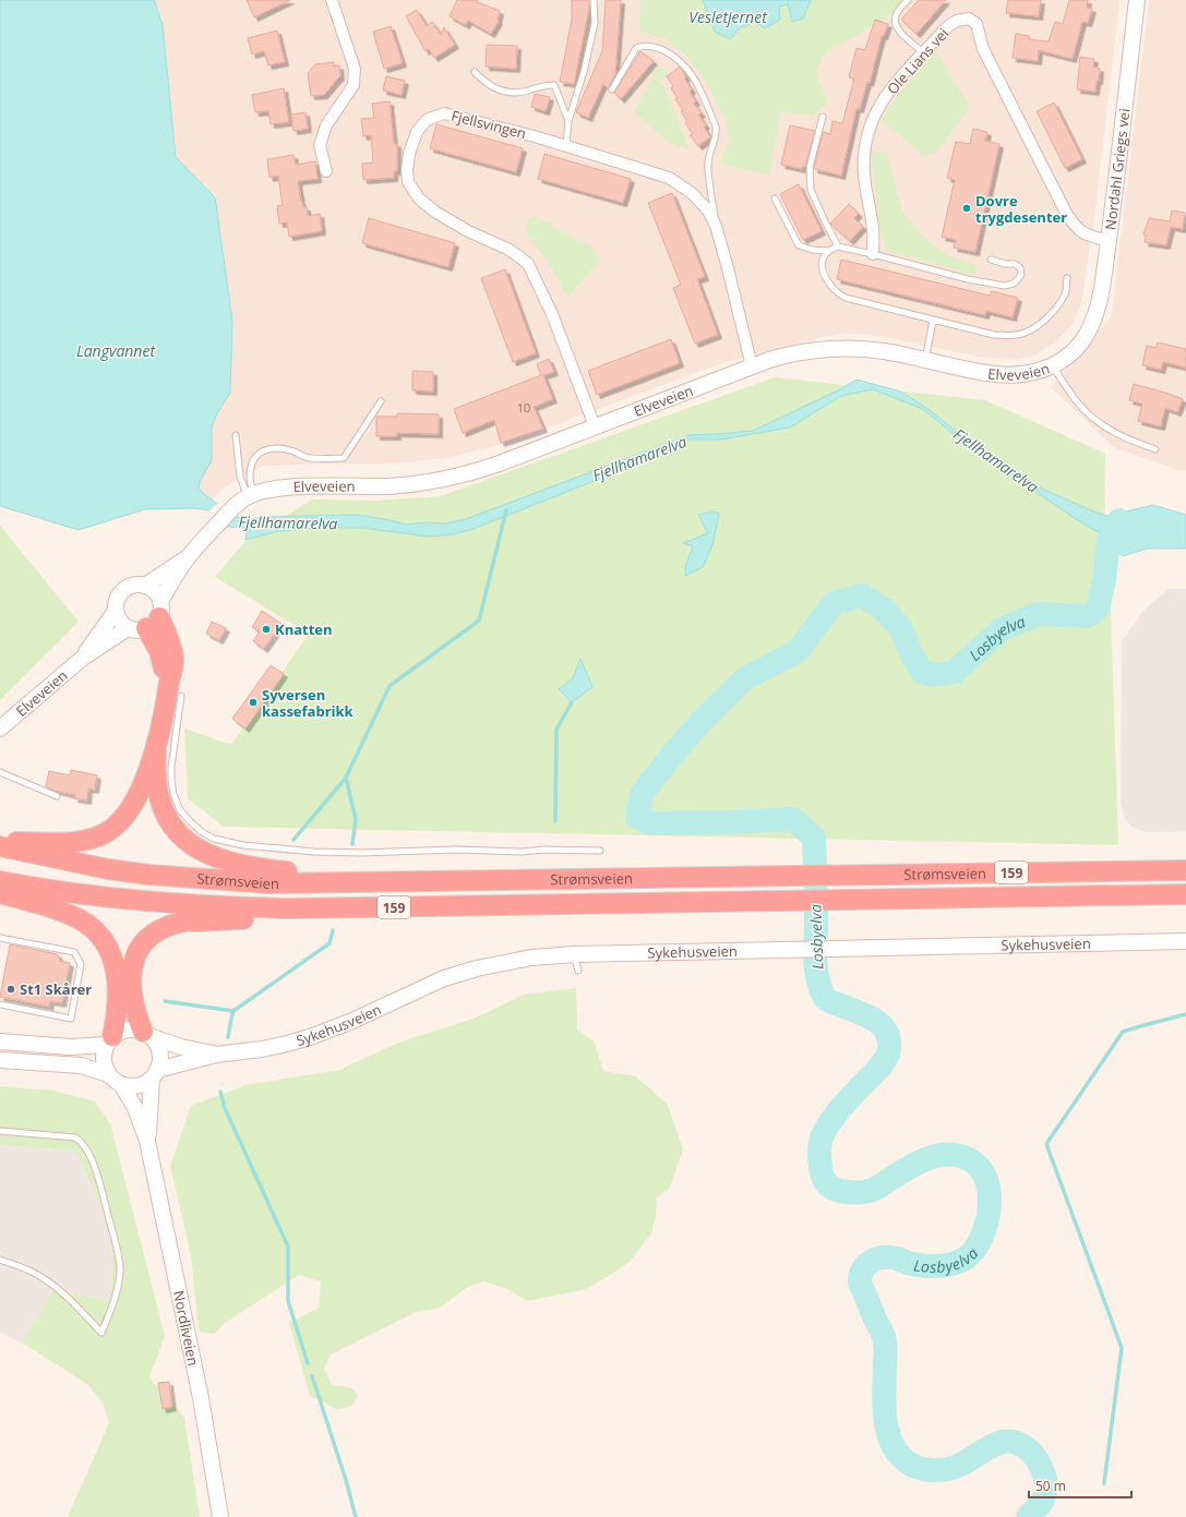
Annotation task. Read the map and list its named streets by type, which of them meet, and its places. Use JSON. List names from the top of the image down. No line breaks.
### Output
{"streets":{"highway":["159","Strømsveien"],"main road":["Nordahl Griegs vei","Elveveien","Sykehusveien","Nordliveien"],"street":["Ole Lians vei","Fjellsvingen"]},"crossings":[["Ole Lians vei","Nordahl Griegs vei"],["Fjellsvingen","Elveveien"],["Nordahl Griegs vei","Elveveien"],["Sykehusveien","Nordliveien"]],"water":["Vesletjernet","Langvannet","Fjellhamarelva","Losbyelva"],"places":["Dovre trygdesenter","Knatten","Syversen kassefabrikk","St1 Skårer"],"house_numbers":["10"],"scale_bar":"50 m"}
